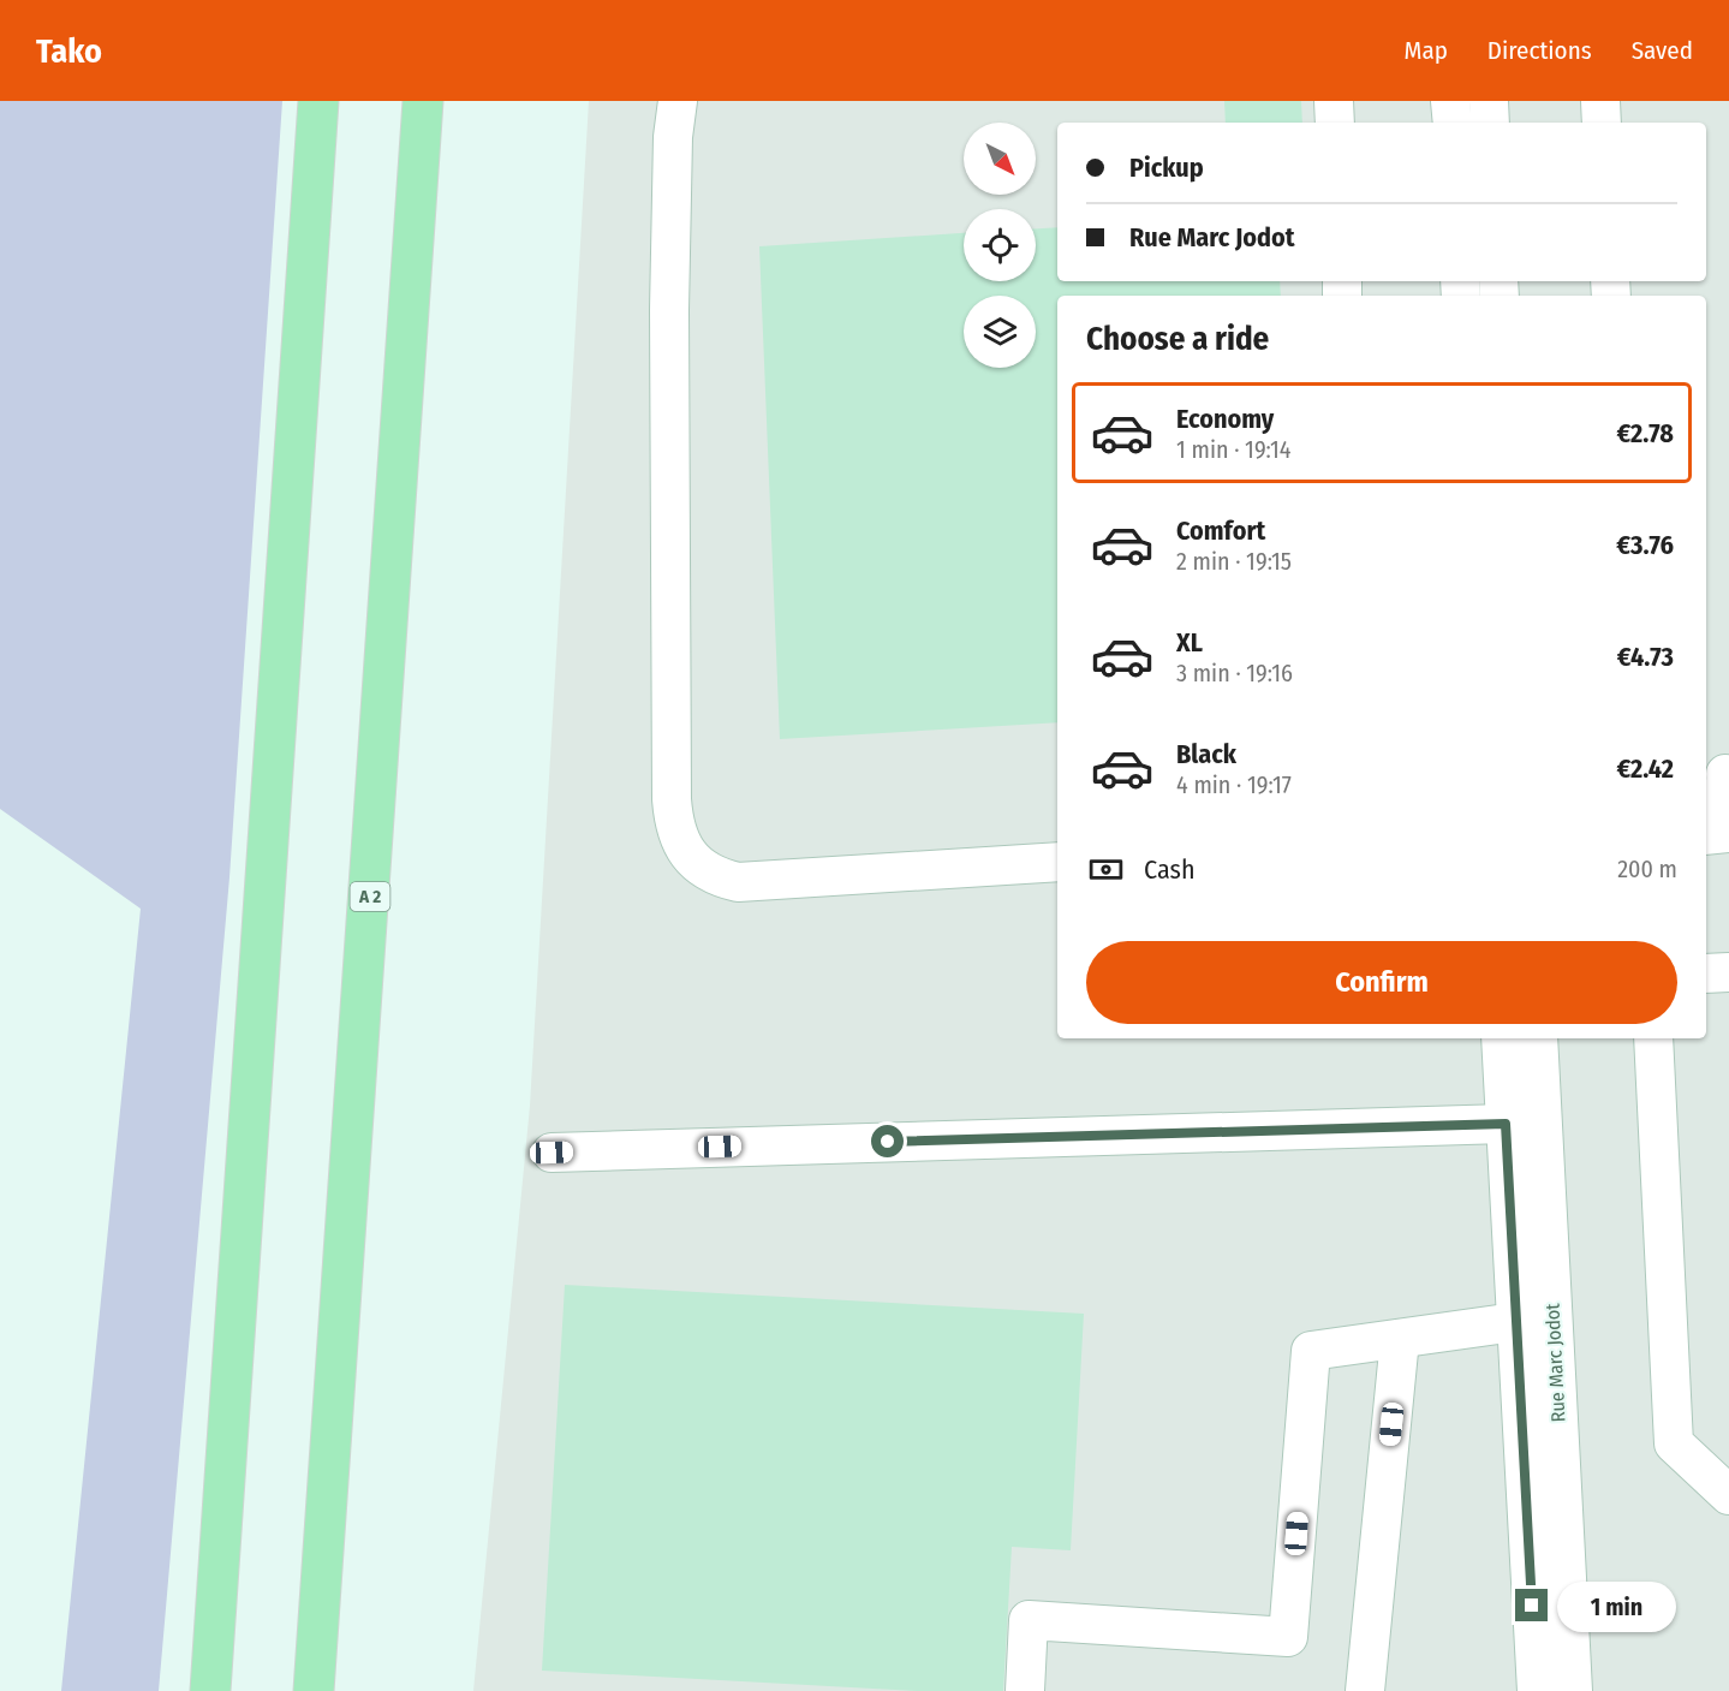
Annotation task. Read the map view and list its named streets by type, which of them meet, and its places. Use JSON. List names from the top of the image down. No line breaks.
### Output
{"streets":{"highway":["A 2"],"street":["Rue Marc Jodot"]},"north":"bottom right","page":{"header":"Tako","nav":["Map","Directions","Saved"],"banner":["Pickup","Rue Marc Jodot"],"heading":"Choose a ride","list":[{"name":"Economy","note":"1 min · 19:14","value":"€2.78"},{"name":"Comfort","note":"2 min · 19:15","value":"€3.76"},{"name":"XL","note":"3 min · 19:16","value":"€4.73"},{"name":"Black","note":"4 min · 19:17","value":"€2.42"}],"pay":["Cash","200 m"],"buttons":"Confirm","bubble":"1 min"}}
